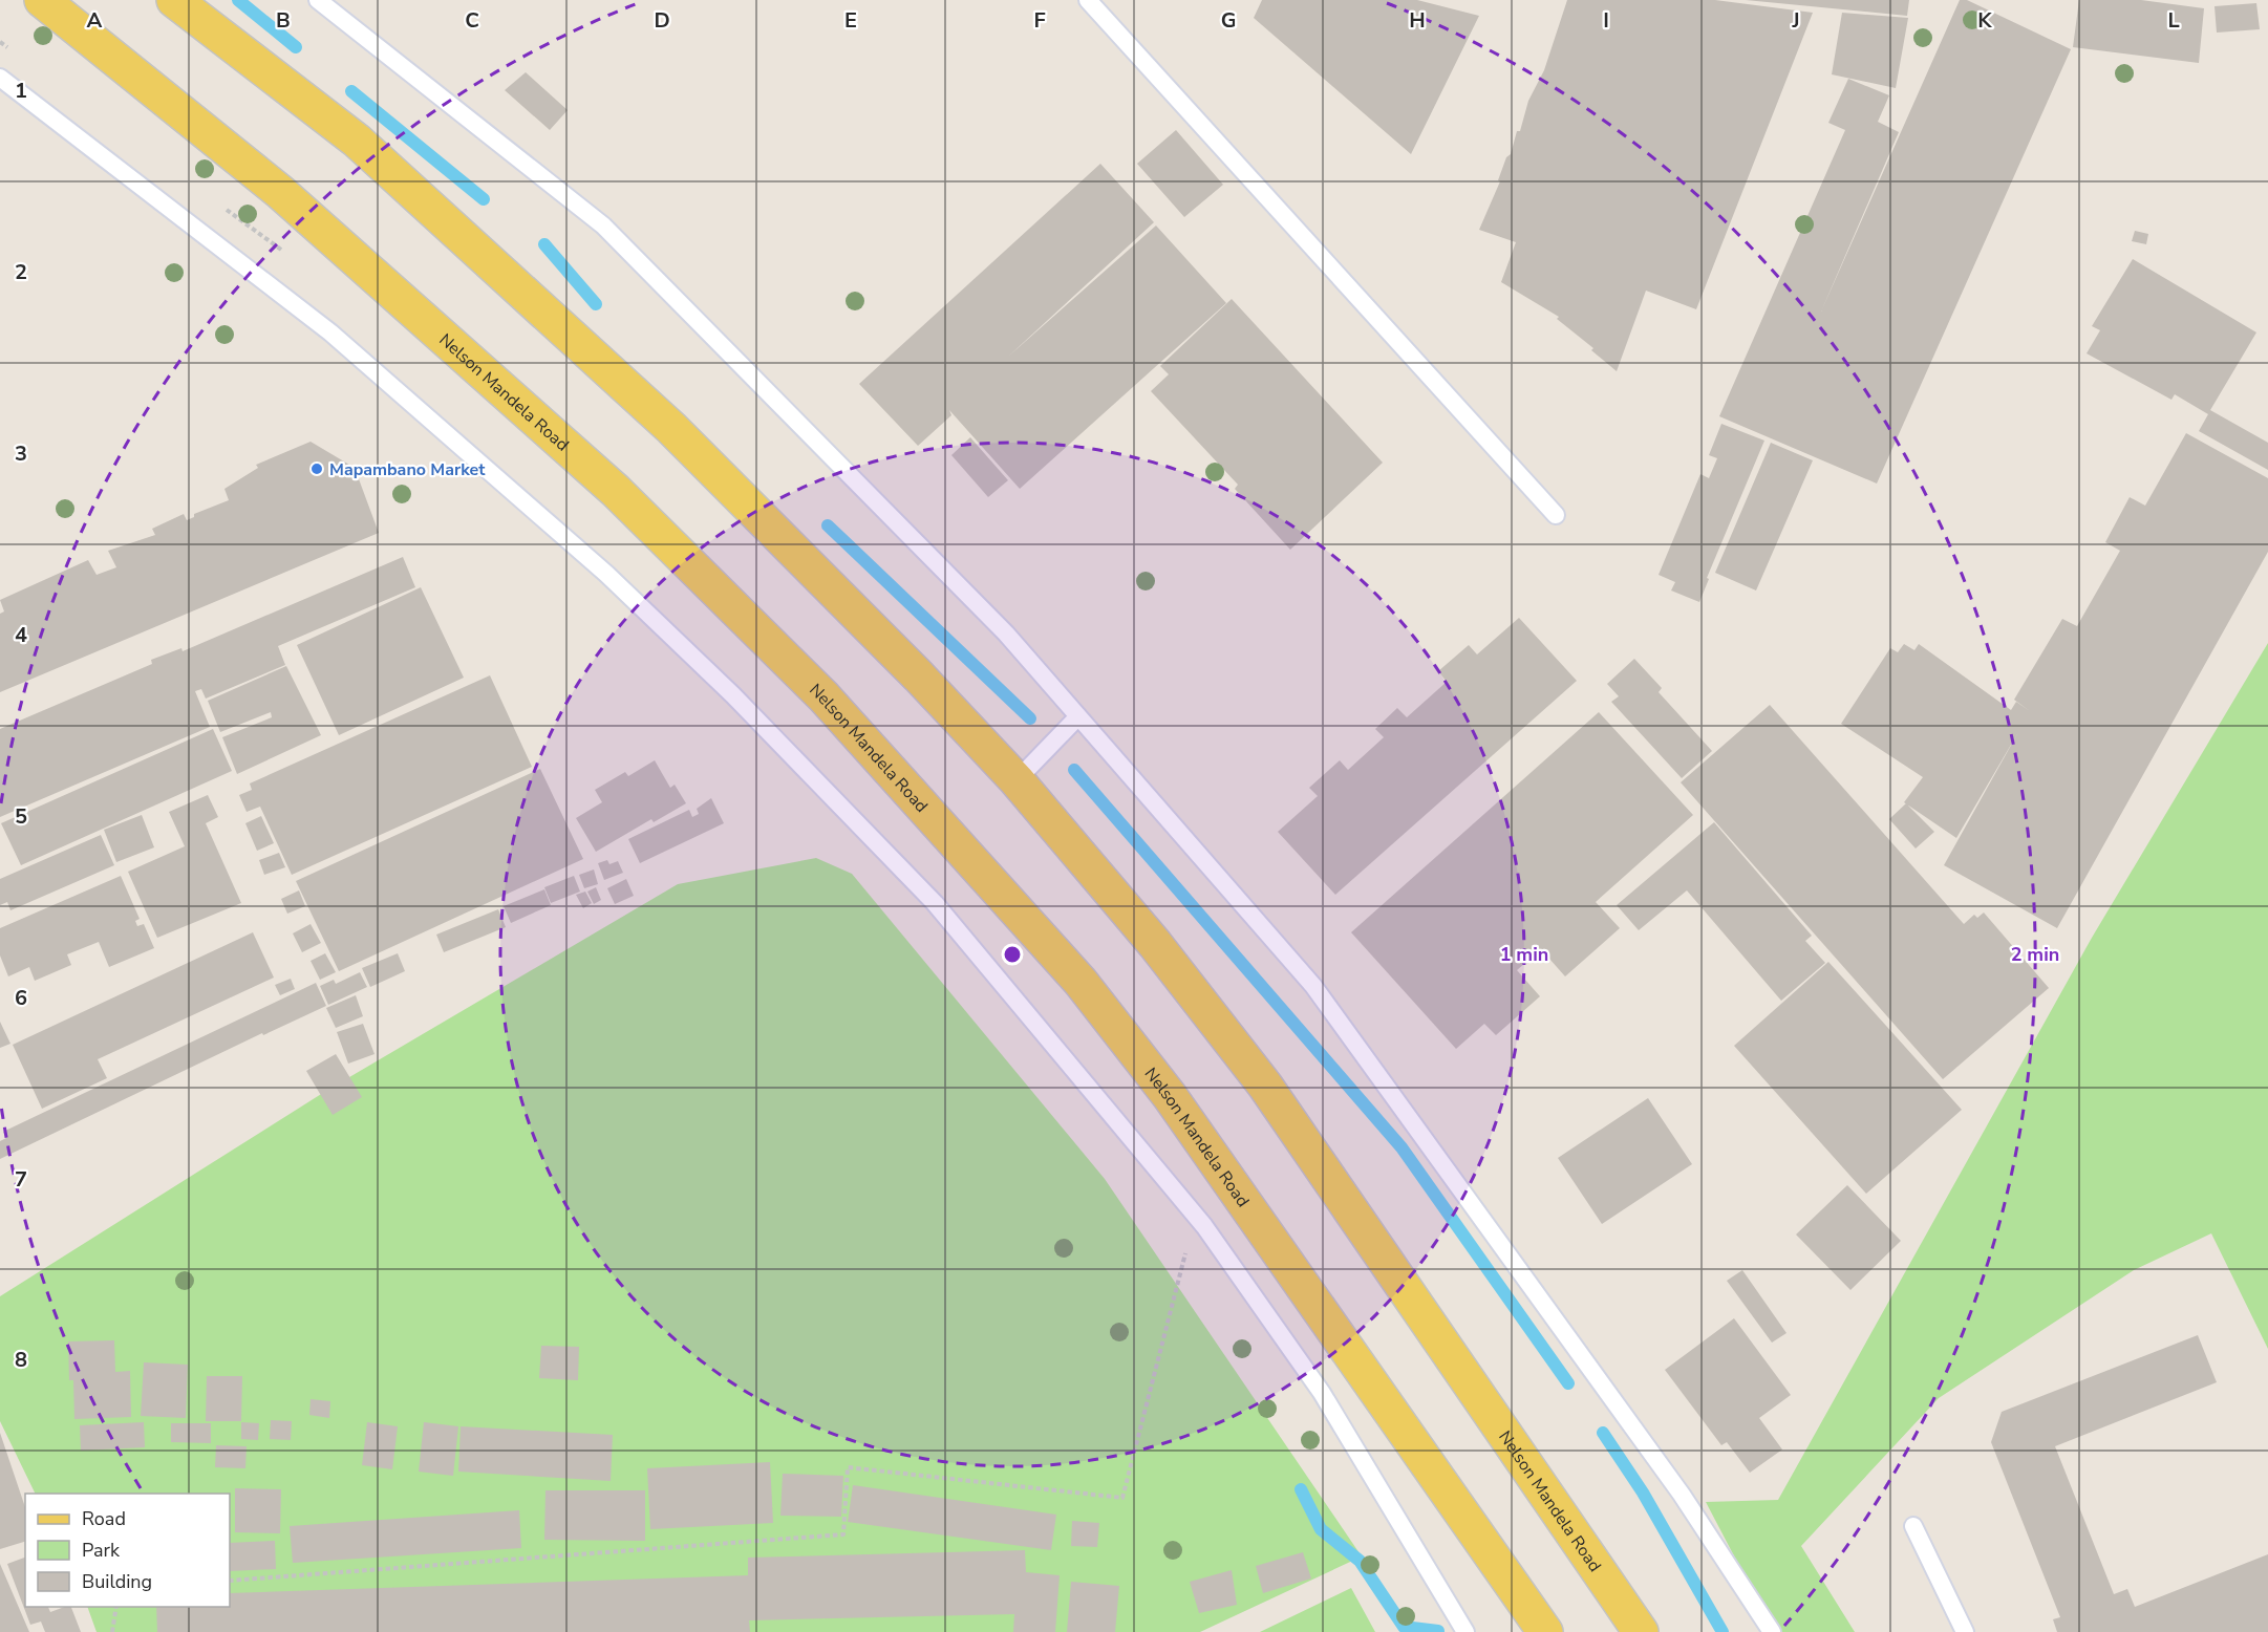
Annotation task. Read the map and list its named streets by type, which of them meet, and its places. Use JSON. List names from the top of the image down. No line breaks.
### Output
{"streets":{"main road":["Nelson Mandela Road"]},"places":["Mapambano Market"],"legend":["Road","Park","Building"],"grid":{"columns":["A","B","C","D","E","F","G","H","I","J","K","L"],"rows":["1","2","3","4","5","6","7","8"]},"rings":["1 min","2 min"]}
